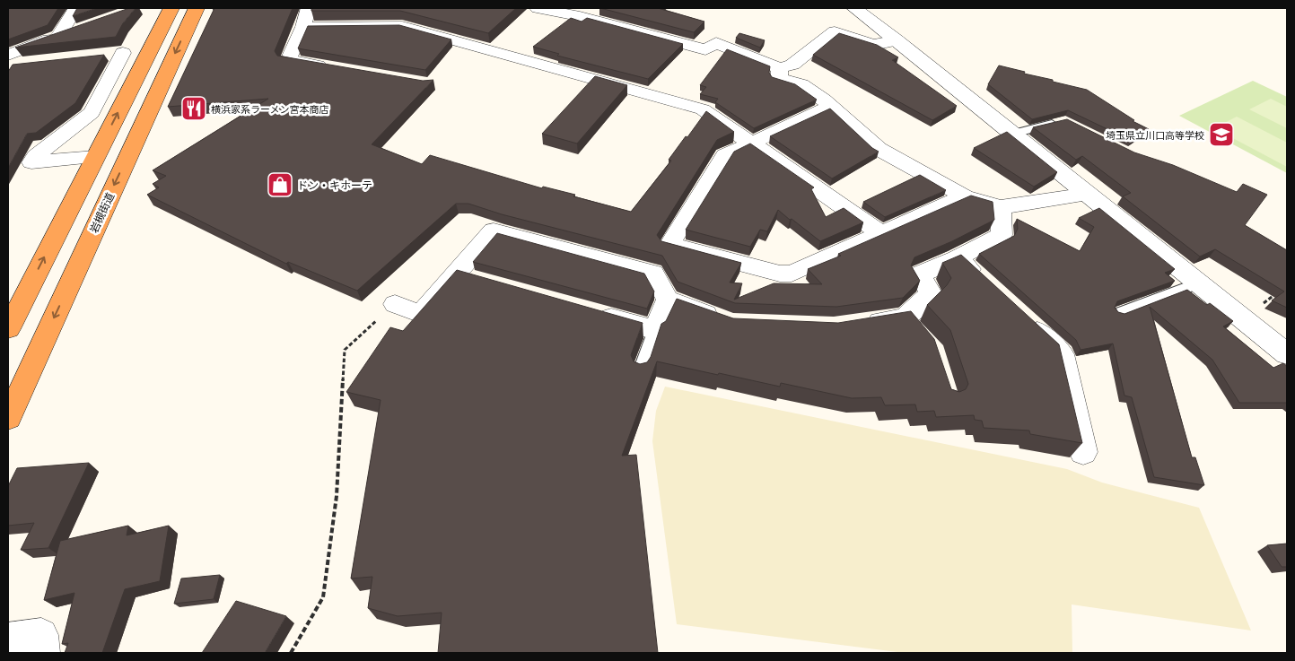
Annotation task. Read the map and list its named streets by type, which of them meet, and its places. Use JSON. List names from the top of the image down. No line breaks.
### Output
{"streets":{"highway":["岩槻街道"]},"places":{"restaurant":["横浜家系ラーメン宮本商店"],"school or university":["埼玉県立川口高等学校"],"shop":["ドン・キホーテ"]}}
